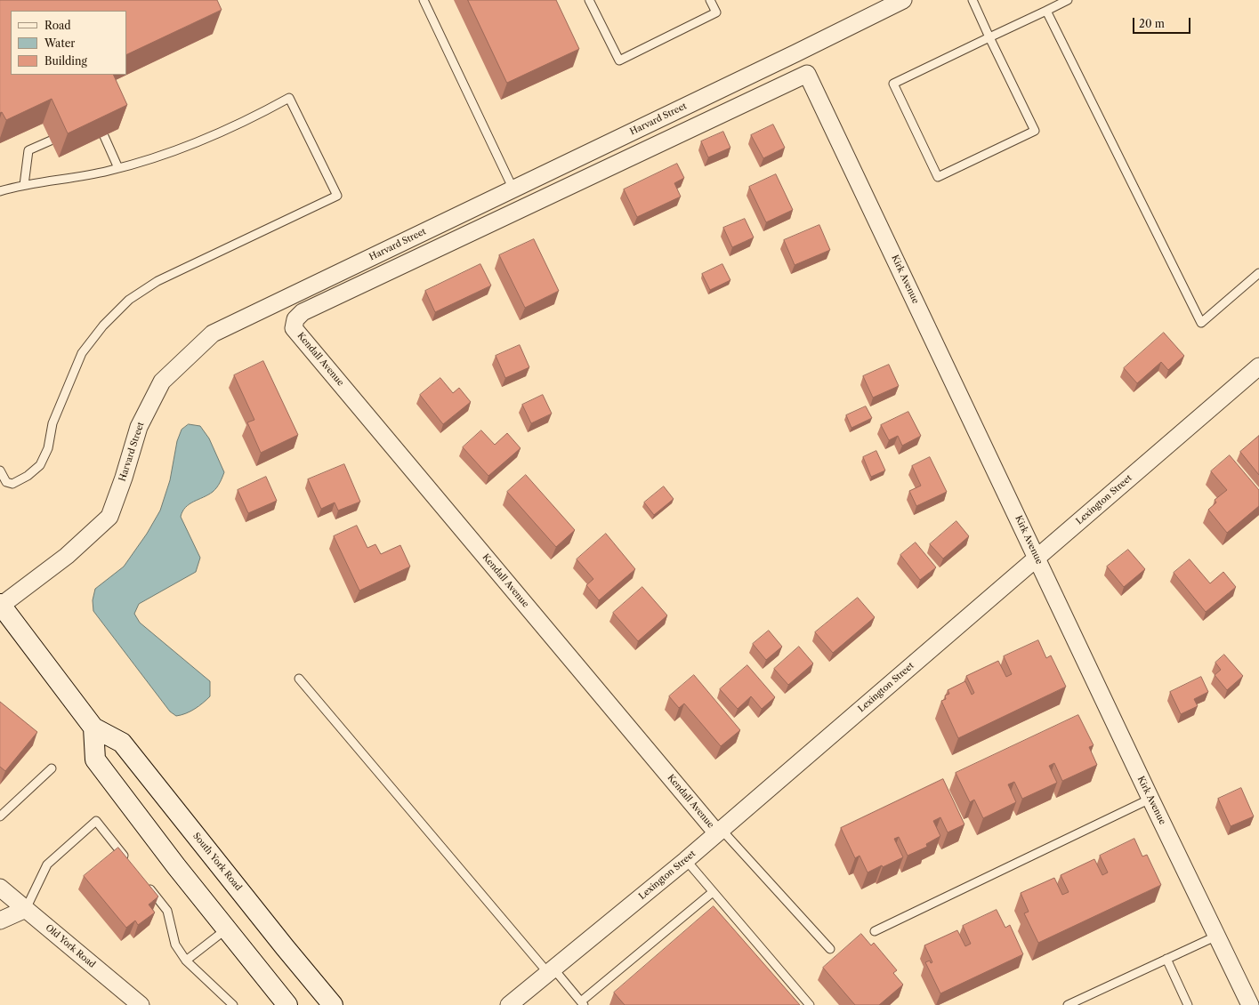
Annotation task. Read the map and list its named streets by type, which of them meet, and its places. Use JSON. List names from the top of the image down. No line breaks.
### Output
{"streets":{"main road":["South York Road"],"street":["Harvard Street","Kirk Avenue","Kendall Avenue","Lexington Street","Old York Road"]},"crossings":[["Harvard Street","South York Road"],["Kirk Avenue","Kendall Avenue"],["Kirk Avenue","Lexington Street"],["Kendall Avenue","Lexington Street"]],"legend":["Road","Water","Building"],"scale_bar":"20 m"}
